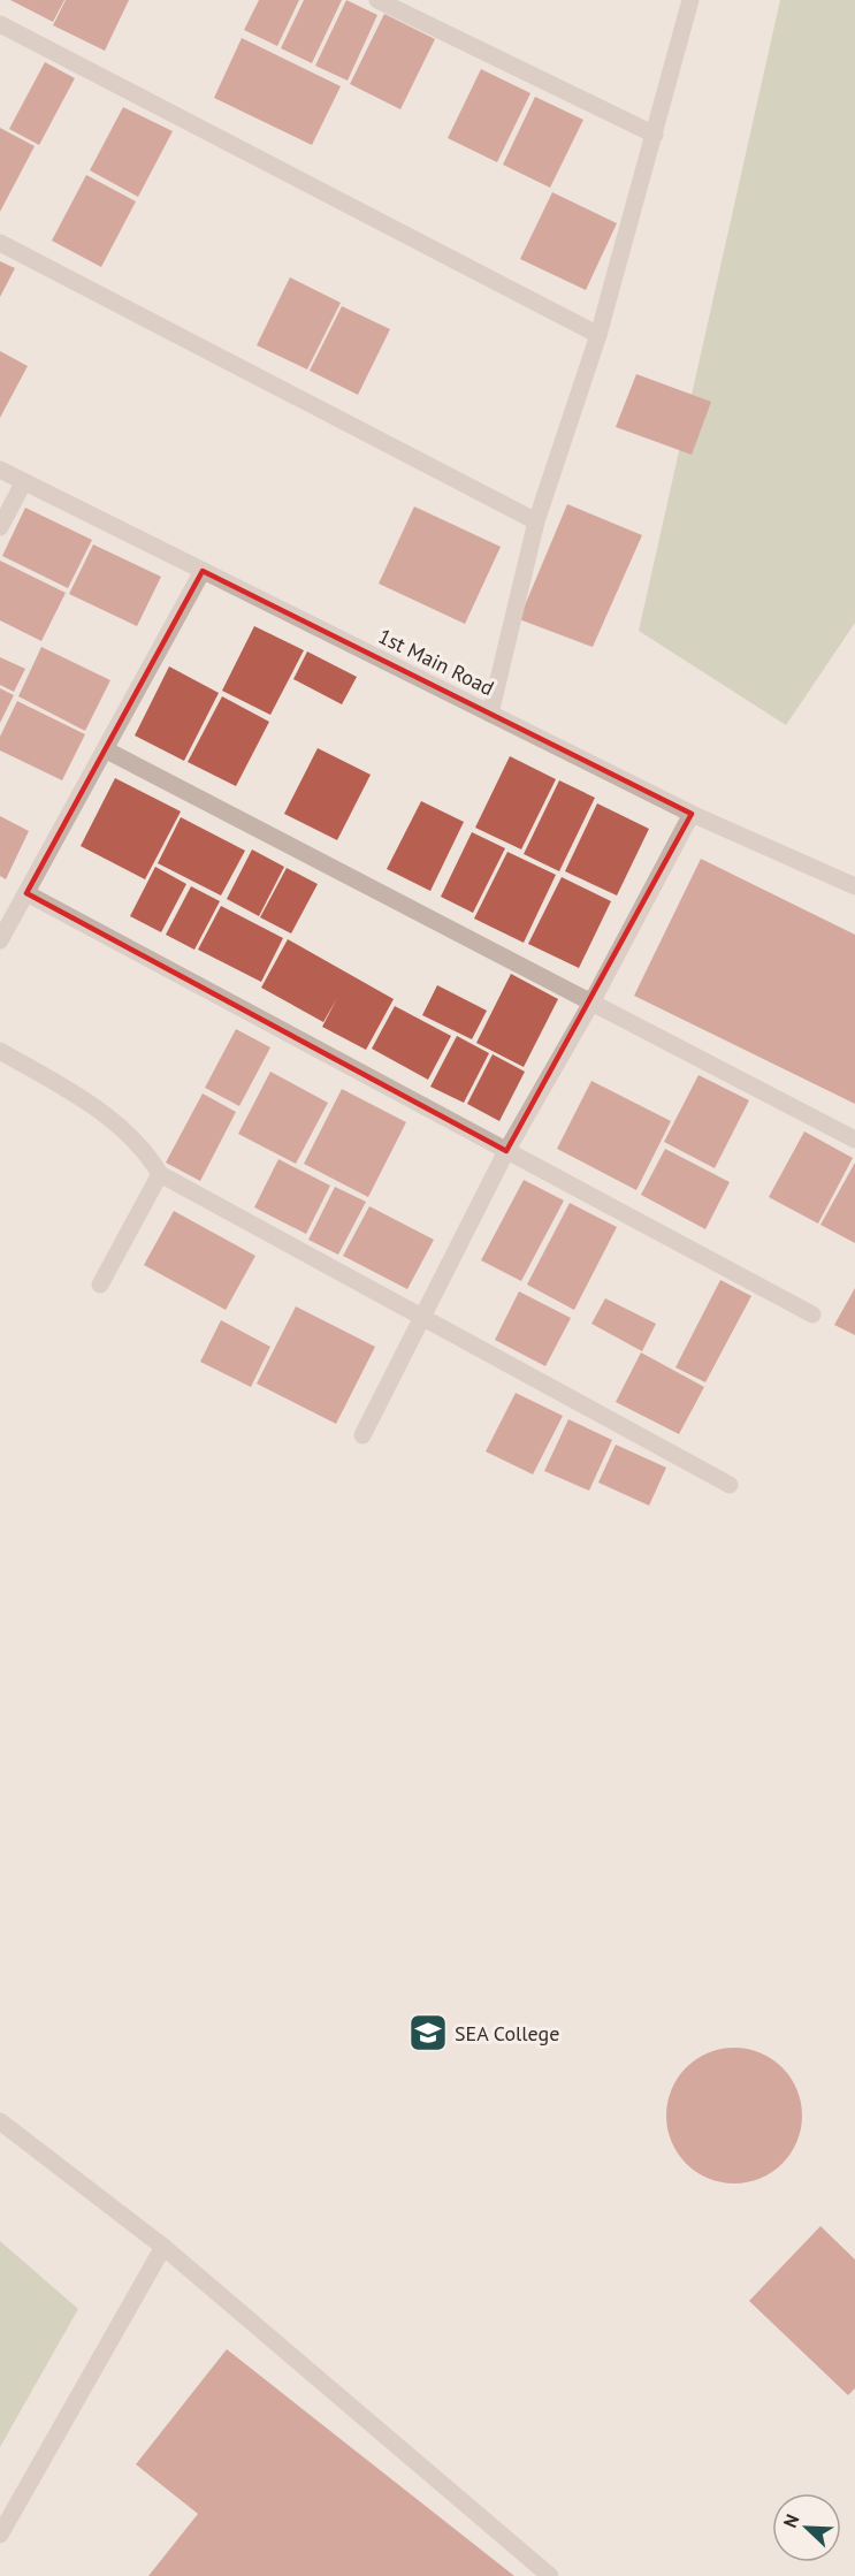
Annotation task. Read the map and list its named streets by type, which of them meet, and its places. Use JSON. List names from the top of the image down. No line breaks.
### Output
{"streets":{"street":["1st Main Road"]},"places":{"school or university":["SEA College"]},"north":"top left"}
